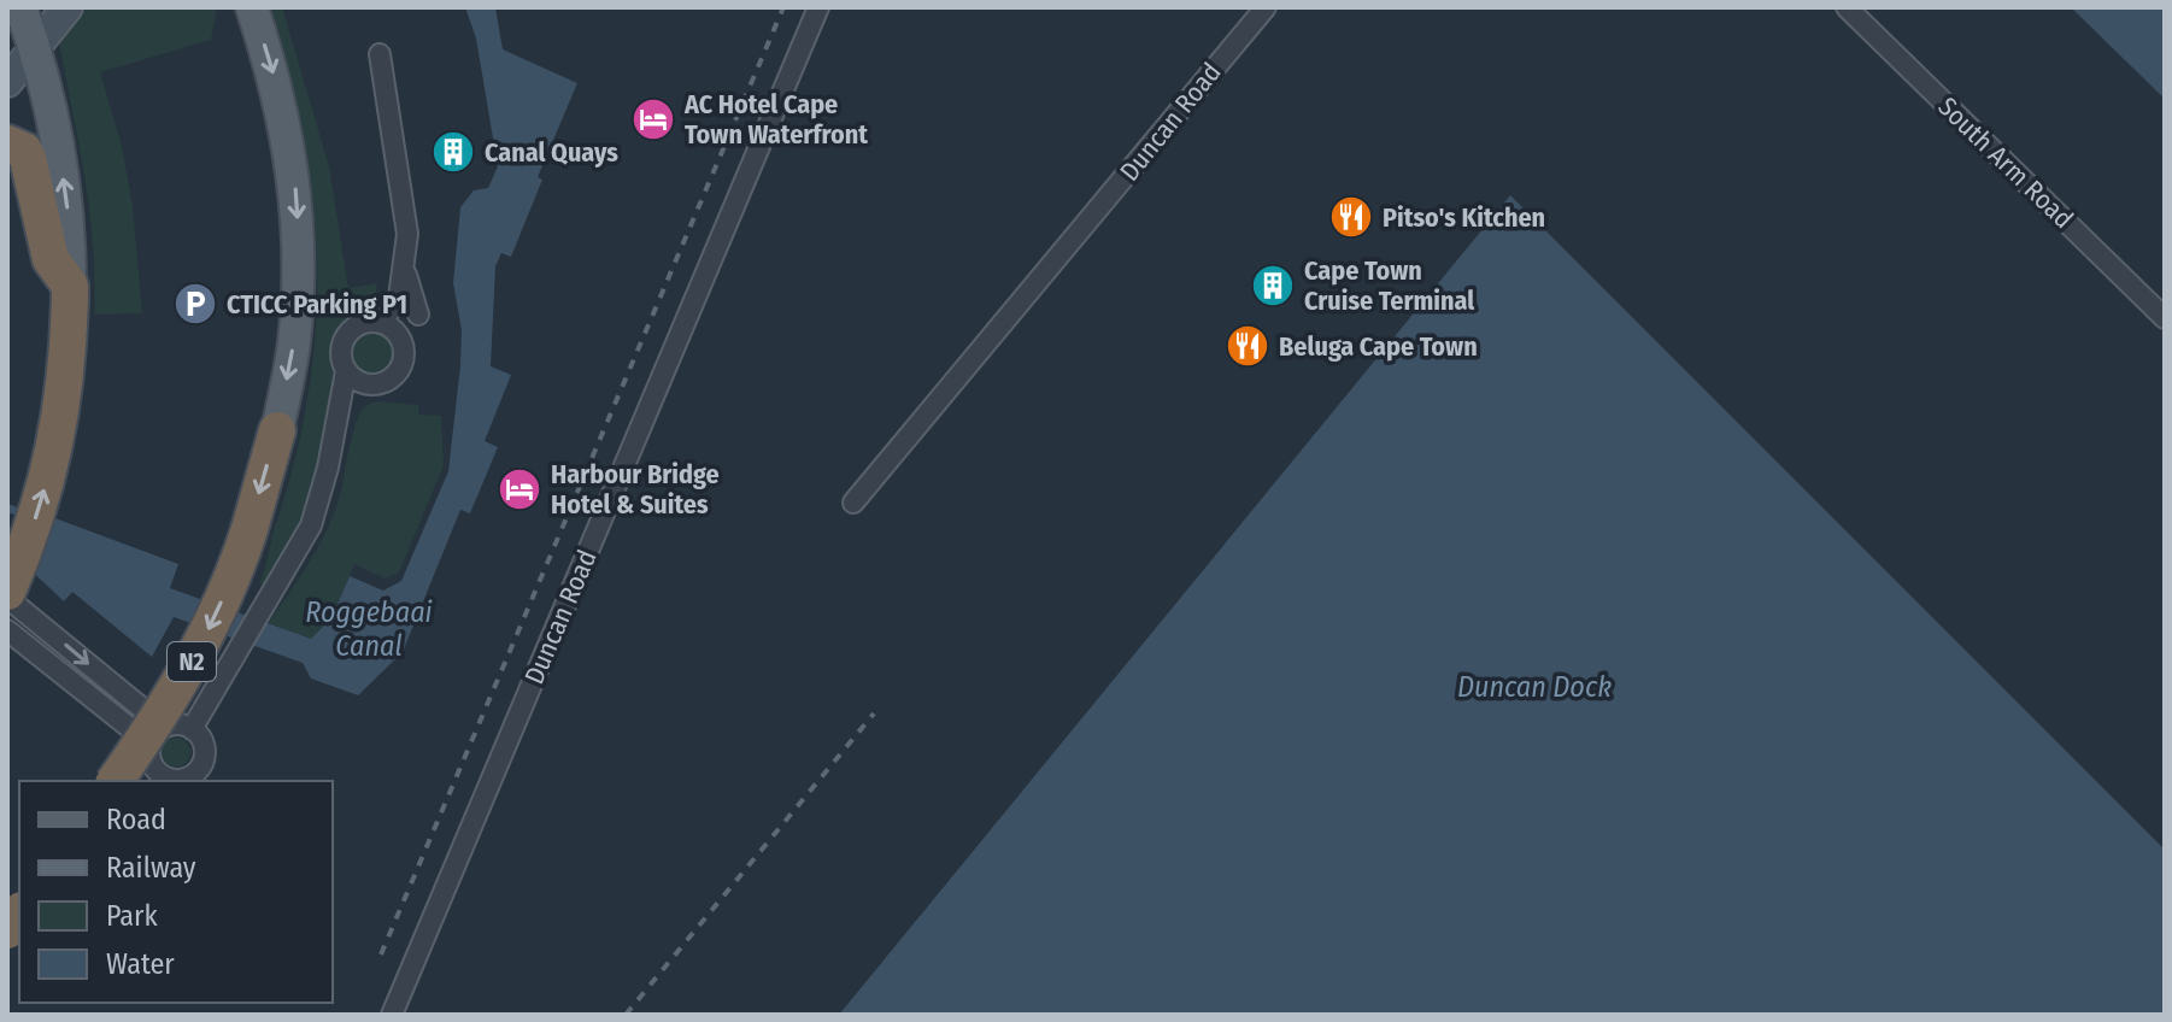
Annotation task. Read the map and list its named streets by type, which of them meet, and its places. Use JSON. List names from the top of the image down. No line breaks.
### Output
{"streets":{"highway":["N2"],"street":["Duncan Road","South Arm Road"]},"water":["Roggebaai Canal","Duncan Dock"],"places":{"hotel":["AC Hotel Cape Town Waterfront","Harbour Bridge Hotel & Suites"],"building":["Canal Quays","Cape Town Cruise Terminal"],"restaurant":["Pitso's Kitchen","Beluga Cape Town"],"parking":["CTICC Parking P1"]},"legend":["Road","Railway","Park","Water"]}
